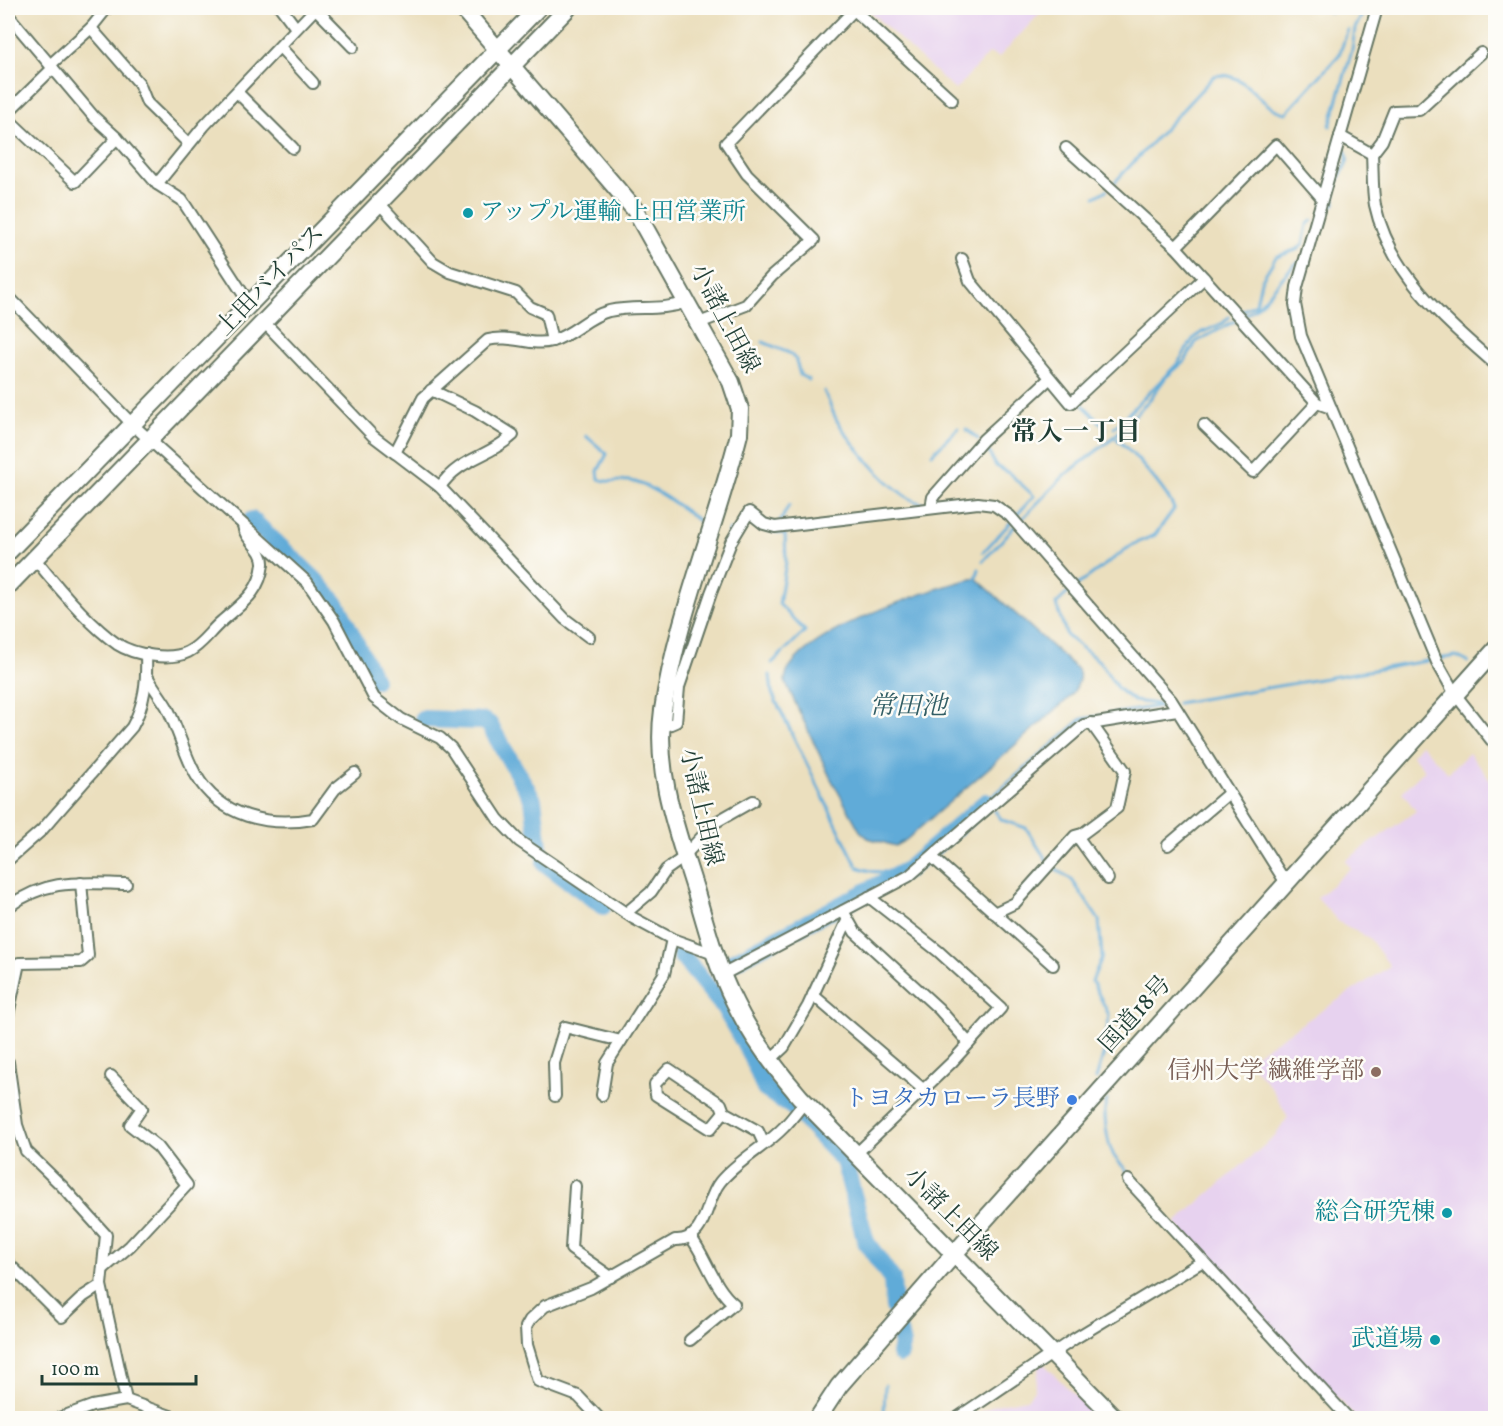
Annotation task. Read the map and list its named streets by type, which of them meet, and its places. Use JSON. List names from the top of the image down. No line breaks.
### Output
{"streets":{"main road":["上田バイパス","小諸上田線","国道18号"]},"crossings":[["上田バイパス","小諸上田線"],["小諸上田線","国道18号"]],"districts":["常入一丁目"],"water":["常田池"],"places":["アップル運輸 上田営業所","信州大学 繊維学部","トヨタカローラ長野","総合研究棟","武道場"],"scale_bar":"100 m"}
